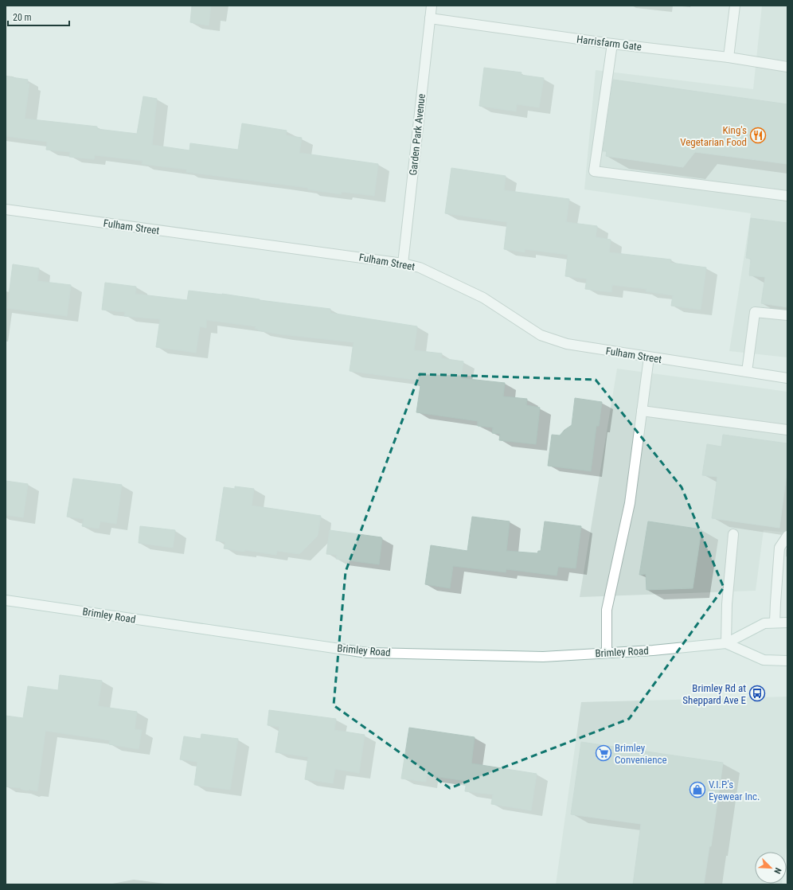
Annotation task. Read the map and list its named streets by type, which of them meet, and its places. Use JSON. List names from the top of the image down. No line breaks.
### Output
{"streets":{"street":["Harrisfarm Gate","Garden Park Avenue","Fulham Street","Brimley Road"]},"crossings":[["Harrisfarm Gate","Garden Park Avenue"],["Garden Park Avenue","Fulham Street"]],"places":{"restaurant":["King's Vegetarian Food"],"bus stop":["Brimley Rd at Sheppard Ave E"],"supermarket":["Brimley Convenience"],"shop":["V.I.P.'s Eyewear Inc."]},"scale_bar":"20 m","north":"bottom right"}
